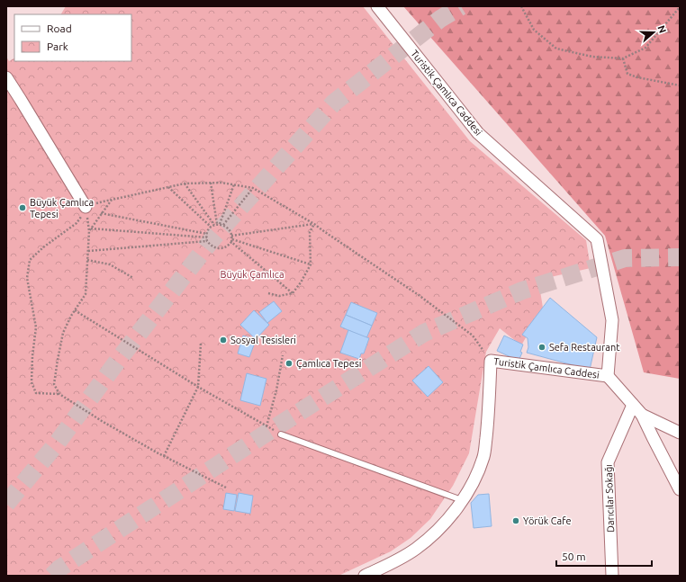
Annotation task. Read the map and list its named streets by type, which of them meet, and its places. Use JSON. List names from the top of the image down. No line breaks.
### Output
{"streets":{"street":["Turistik Çamlıca Caddesi","Darıcılar Sokağı"]},"parks":["Büyük Çamlıca"],"places":["Büyük Çamlıca Tepesi","Sosyal Tesisleri","Sefa Restaurant","Çamlıca Tepesi","Yörük Cafe"],"legend":["Road","Park"],"scale_bar":"50 m","north":"right"}
